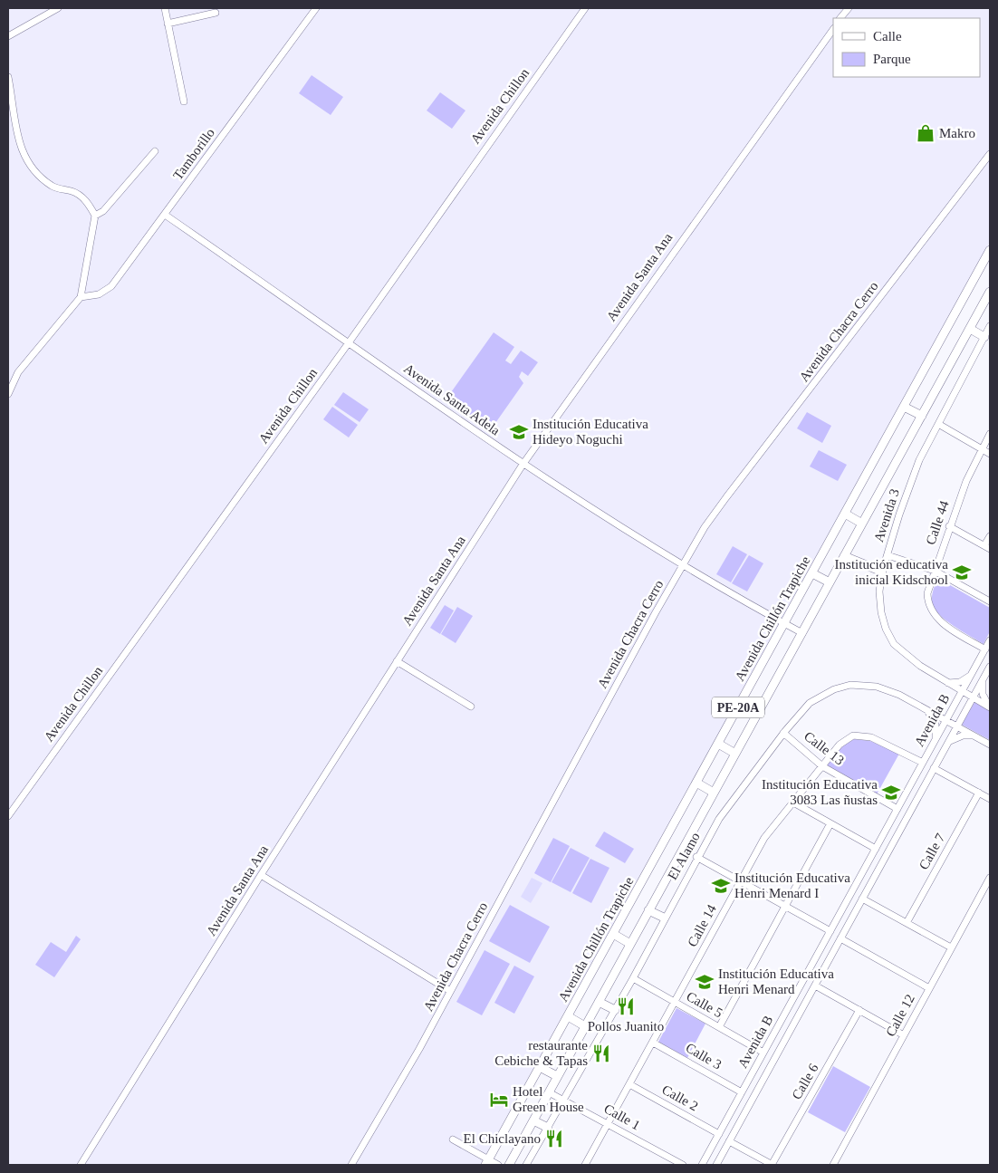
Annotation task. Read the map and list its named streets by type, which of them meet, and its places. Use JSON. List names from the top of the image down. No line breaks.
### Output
{"streets":{"main road":["Avenida Chillón Trapiche","PE-20A"],"street":["Avenida Chillon","Tamborillo","Avenida Santa Ana","Avenida Chacra Cerro","Avenida Santa Adela","Avenida 3","Calle 44","Avenida B","Calle 13","Calle 7","El Alamo","Calle 14","Calle 5","Calle 12","Calle 3","Calle 6","Calle 2","Calle 1"]},"crossings":[["Avenida Chillon","Avenida Santa Adela"],["Tamborillo","Avenida Santa Adela"],["Avenida Santa Ana","Avenida Santa Adela"],["Avenida Chacra Cerro","Avenida Santa Adela"],["Avenida Santa Adela","Avenida Chillón Trapiche"],["Avenida Santa Adela","PE-20A"],["Avenida 3","Avenida B"],["Calle 44","Avenida B"],["PE-20A","Calle 1"],["Avenida B","Calle 13"],["Avenida B","El Alamo"],["Avenida B","Calle 14"],["Avenida B","Calle 5"],["Avenida B","Calle 3"],["Avenida B","Calle 2"],["Calle 13","El Alamo"],["Calle 13","Calle 14"],["El Alamo","Calle 5"],["El Alamo","Calle 1"],["Calle 14","Calle 5"],["Calle 14","Calle 3"],["Calle 14","Calle 2"],["Calle 14","Calle 1"]],"places":{"shop":["Makro"],"school or university":["Institución Educativa Hideyo Noguchi","Institución educativa inicial Kidschool","Institución Educativa 3083 Las ñustas","Institución Educativa Henri Menard I","Institución Educativa Henri Menard"],"restaurant":["Pollos Juanito","restaurante Cebiche & Tapas","El Chiclayano"],"hotel":["Hotel Green House"]},"legend":["Calle","Parque"]}
